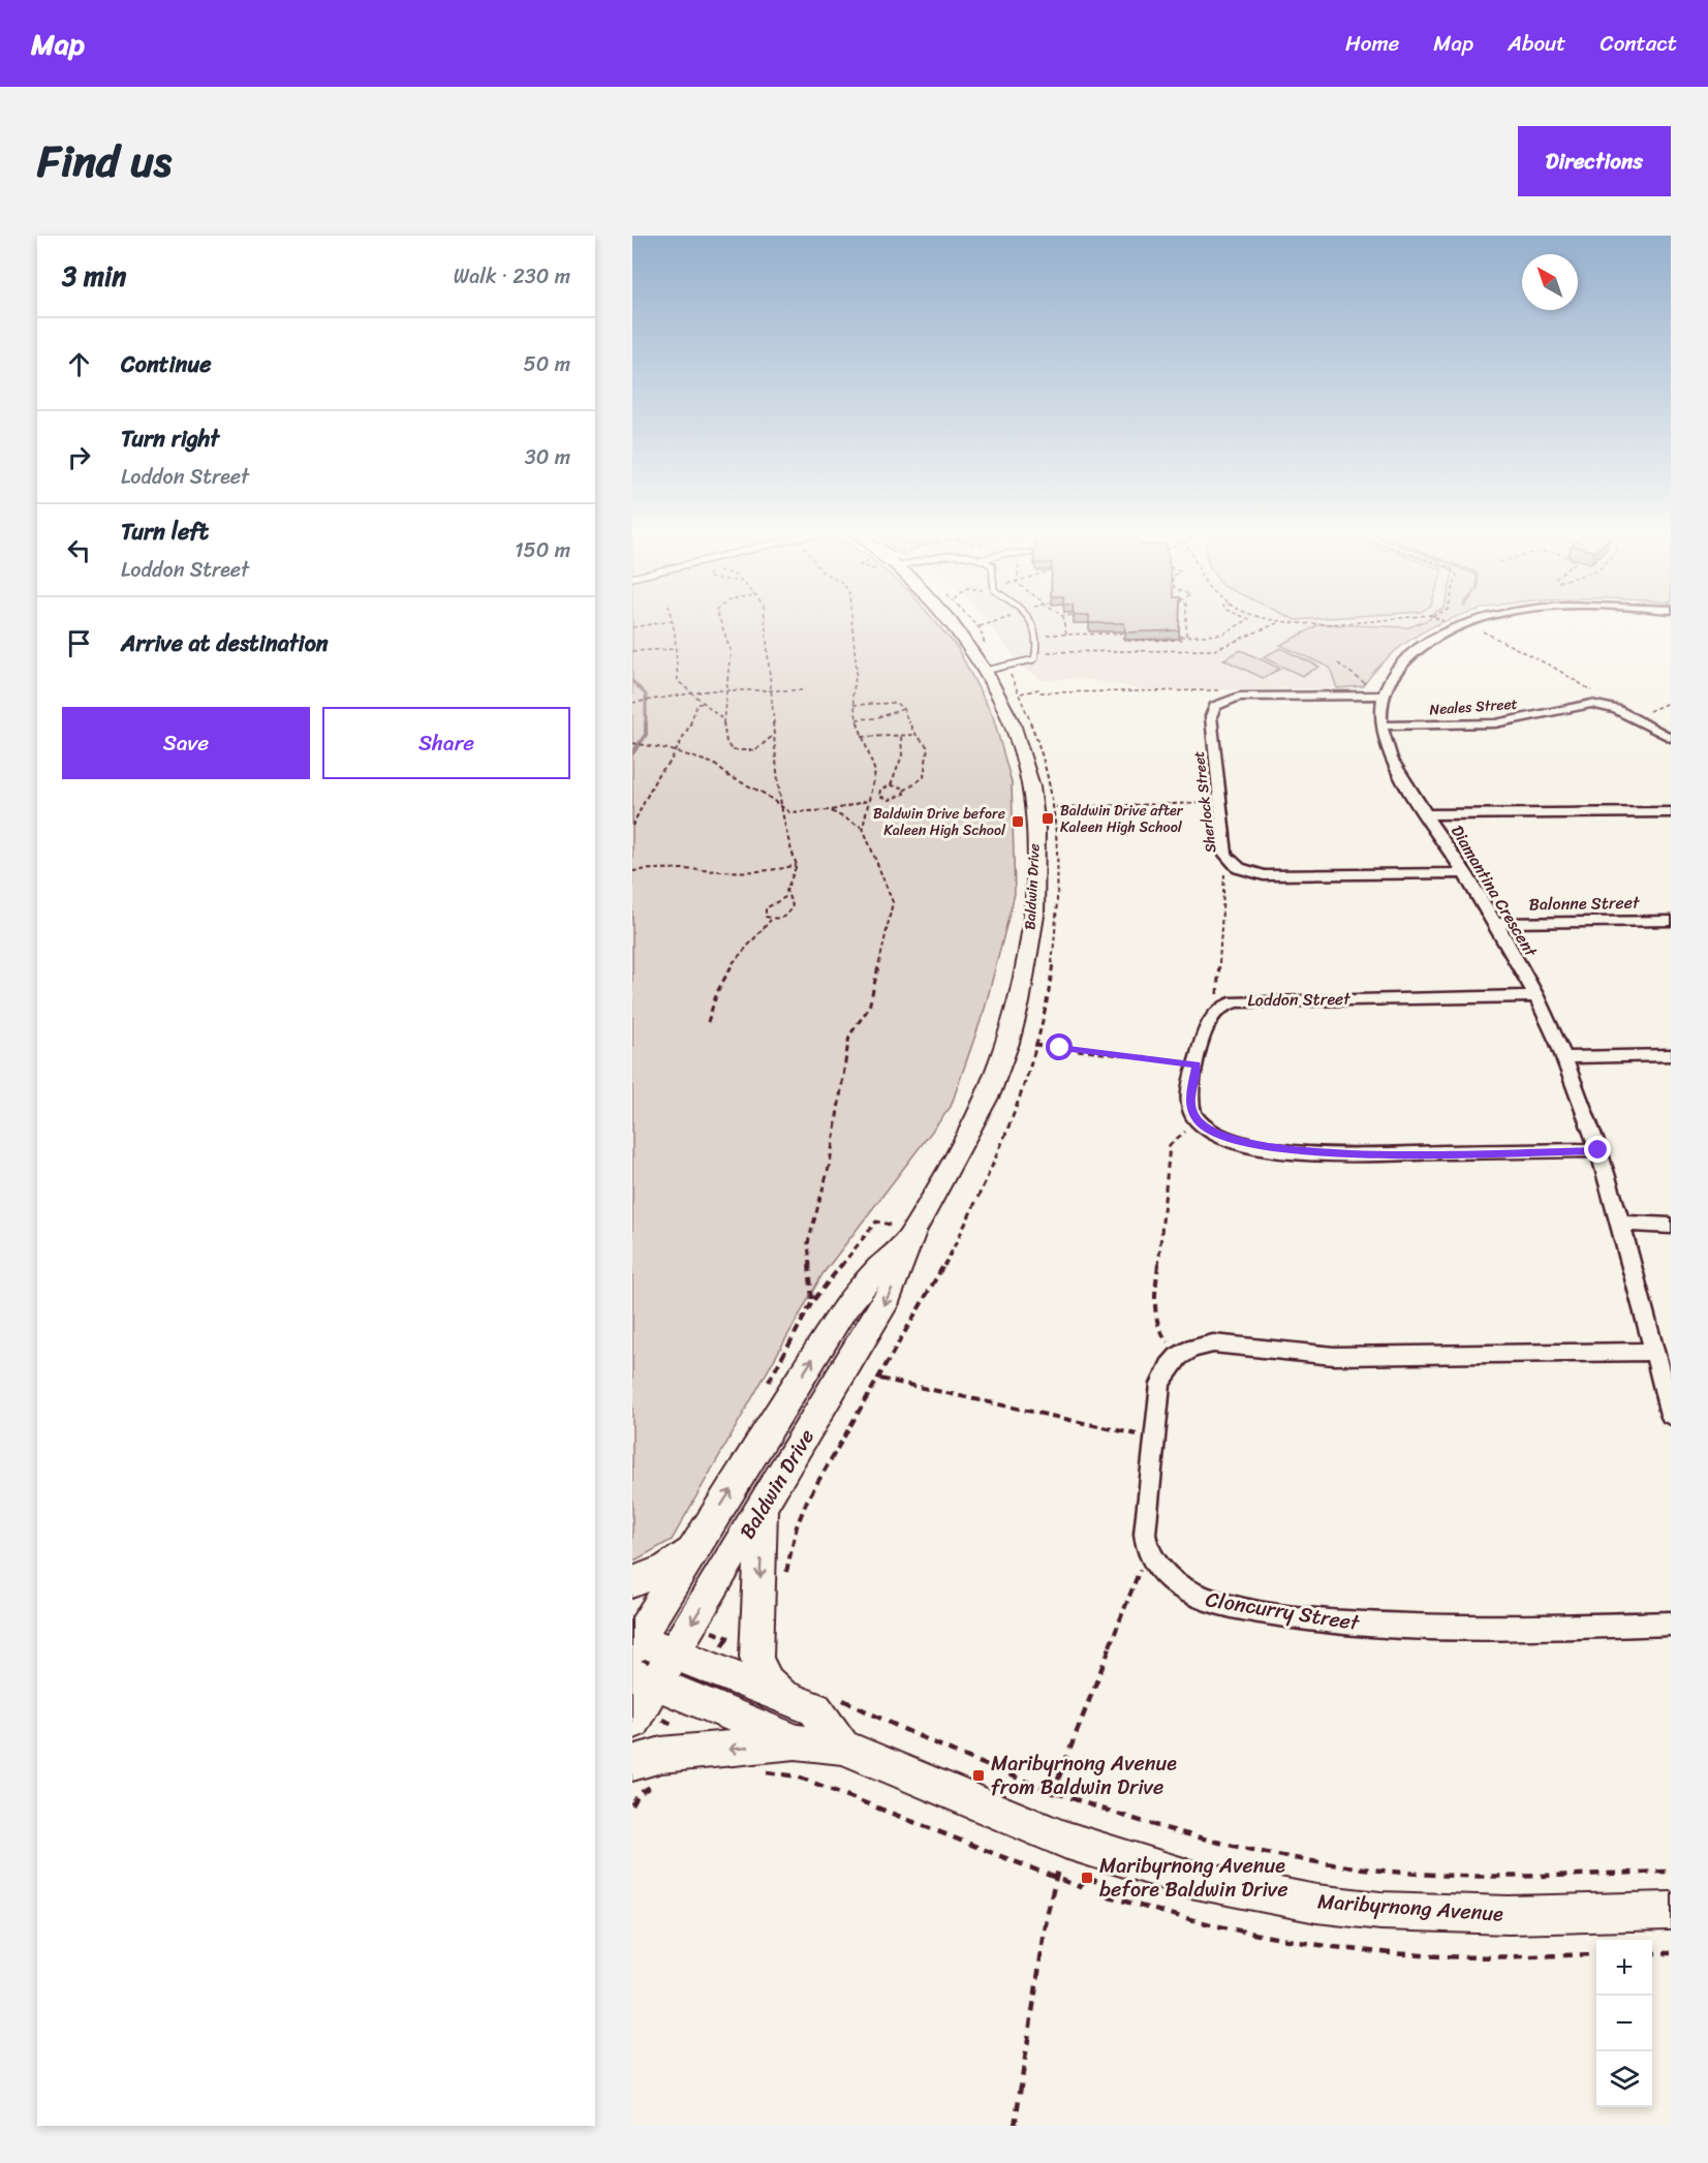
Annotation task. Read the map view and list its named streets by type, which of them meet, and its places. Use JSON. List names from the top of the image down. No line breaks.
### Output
{"streets":{"main road":["Baldwin Drive","Maribyrnong Avenue"],"street":["Neales Street","Sherlock Street","Diamantina Crescent","Balonne Street","Loddon Street","Cloncurry Street"]},"crossings":[["Neales Street","Diamantina Crescent"],["Sherlock Street","Diamantina Crescent"],["Baldwin Drive","Maribyrnong Avenue"],["Diamantina Crescent","Balonne Street"],["Diamantina Crescent","Loddon Street"]],"places":{"transit":["Baldwin Drive after Kaleen High School","Baldwin Drive before Kaleen High School","Maribyrnong Avenue from Baldwin Drive","Maribyrnong Avenue before Baldwin Drive"]},"north":"top left","page":{"header":"Map","nav":["Home","Map","About","Contact"],"title":"Find us","buttons":["Directions",["Save","Share"]],"heading":["3 min","Walk · 230 m"],"list":[["Continue","50 m"],["Turn right","Loddon Street","30 m"],["Turn left","Loddon Street","150 m"],"Arrive at destination"],"map_buttons":["+","−"]}}
